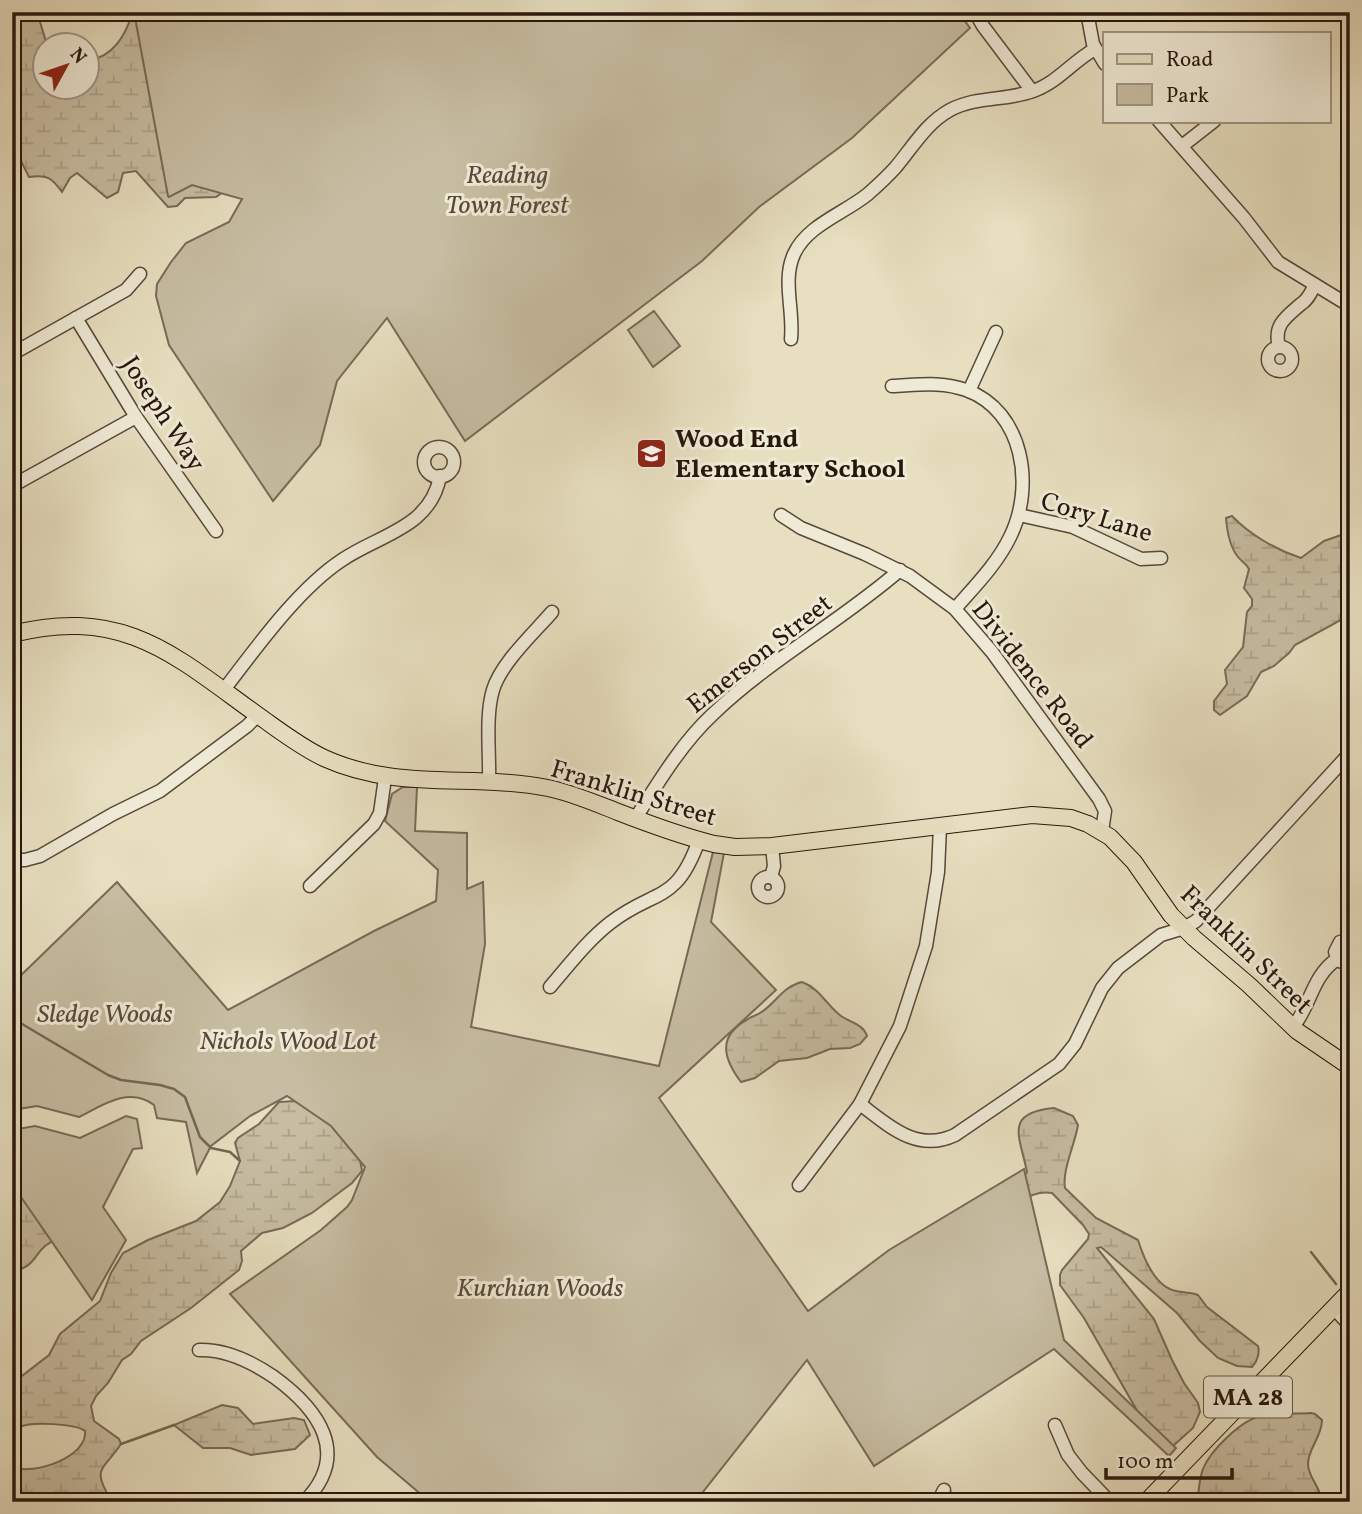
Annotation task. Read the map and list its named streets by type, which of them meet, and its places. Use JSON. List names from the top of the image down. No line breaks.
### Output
{"streets":{"main road":["Franklin Street","MA 28"],"street":["Joseph Way","Cory Lane","Emerson Street","Dividence Road"]},"crossings":[["Emerson Street","Dividence Road"],["Emerson Street","Franklin Street"],["Dividence Road","Franklin Street"]],"parks":["Reading Town Forest","Sledge Woods","Nichols Wood Lot","Kurchian Woods"],"places":{"school or university":["Wood End Elementary School"]},"legend":["Road","Park"],"scale_bar":"100 m","north":"top right"}
